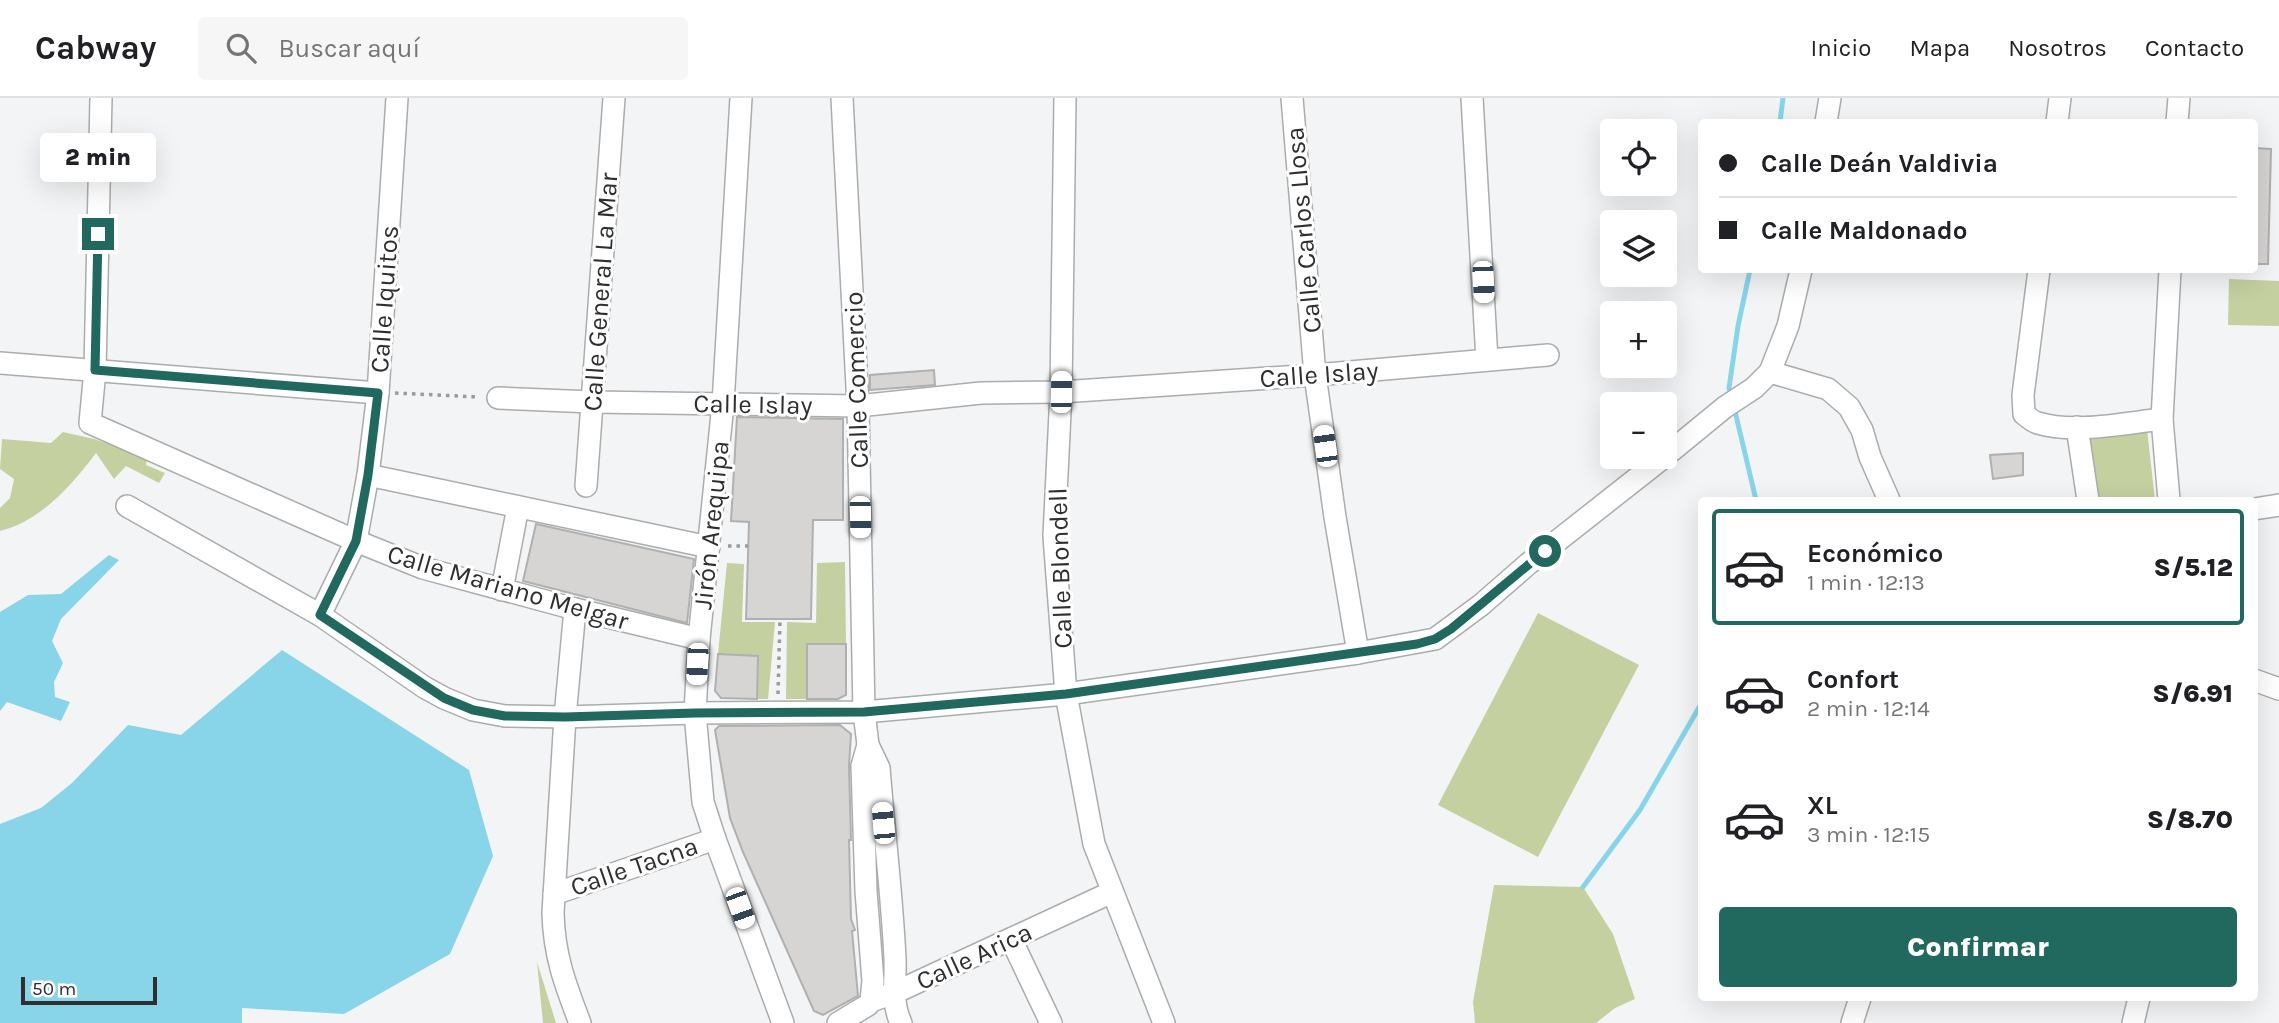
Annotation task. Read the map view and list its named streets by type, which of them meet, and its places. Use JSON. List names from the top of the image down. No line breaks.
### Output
{"streets":{"street":["Calle Carlos Llosa","Calle General La Mar","Calle Iquitos","Calle Islay","Calle Comercio","Jirón Arequipa","Calle Blondell","Calle Mariano Melgar","Calle Tacna","Calle Arica"]},"crossings":[["Calle Carlos Llosa","Calle Islay"],["Calle General La Mar","Calle Islay"],["Calle Iquitos","Calle Mariano Melgar"],["Calle Islay","Calle Comercio"],["Calle Islay","Jirón Arequipa"],["Calle Islay","Calle Blondell"],["Calle Comercio","Calle Arica"],["Jirón Arequipa","Calle Mariano Melgar"],["Jirón Arequipa","Calle Tacna"],["Calle Blondell","Calle Arica"]],"scale_bar":"50 m","page":{"header":"Cabway","search":"Buscar aquí","nav":["Inicio","Mapa","Nosotros","Contacto"],"map_buttons":["+","−"],"banner":["Calle Deán Valdivia","Calle Maldonado"],"bubble":"2 min","list":[{"name":"Económico","note":"1 min · 12:13","value":"S/5.12"},{"name":"Confort","note":"2 min · 12:14","value":"S/6.91"},{"name":"XL","note":"3 min · 12:15","value":"S/8.70"}],"buttons":"Confirmar","scale":"50 m"}}
